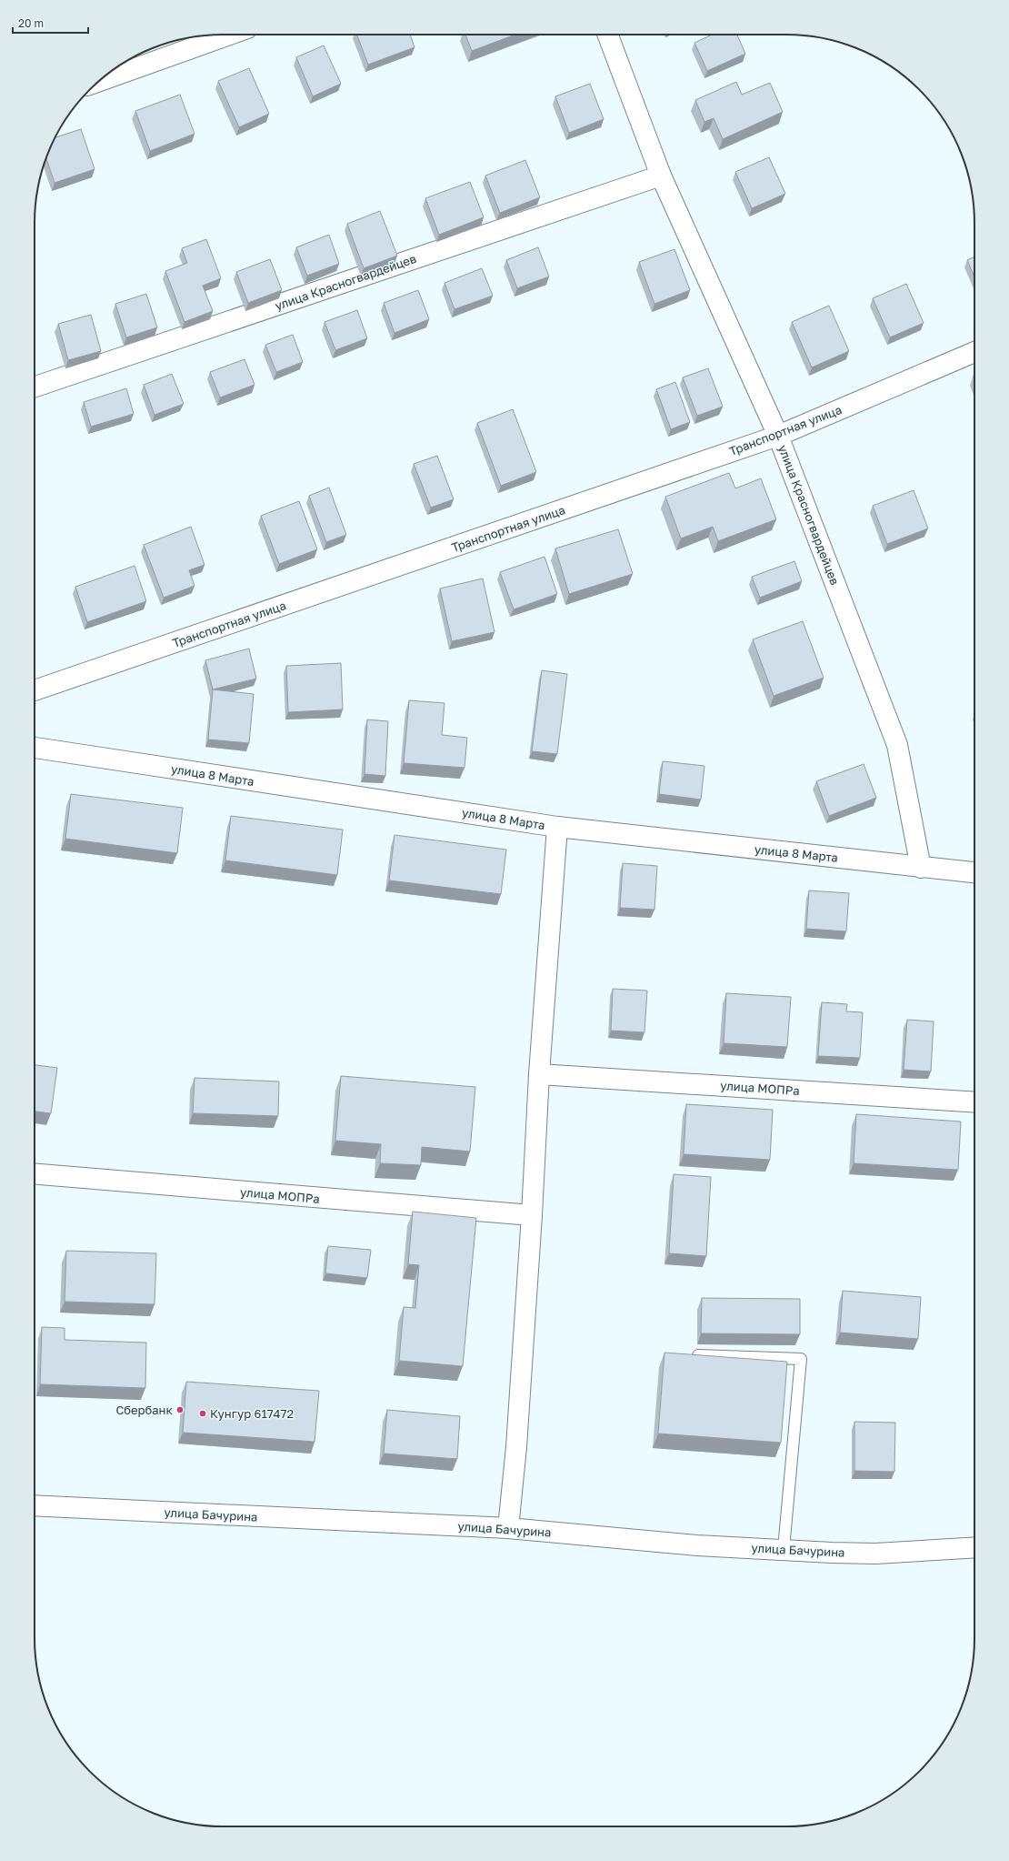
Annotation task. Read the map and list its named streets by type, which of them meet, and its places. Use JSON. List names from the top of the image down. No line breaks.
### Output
{"streets":{"street":["улица Красногвардейцев","Транспортная улица","улица 8 Марта","улица МОПРа","улица Бачурина"]},"crossings":[["улица Красногвардейцев","Транспортная улица"],["улица Красногвардейцев","улица 8 Марта"]],"places":["Сбербанк","Кунгур 617472"],"scale_bar":"20 m"}
